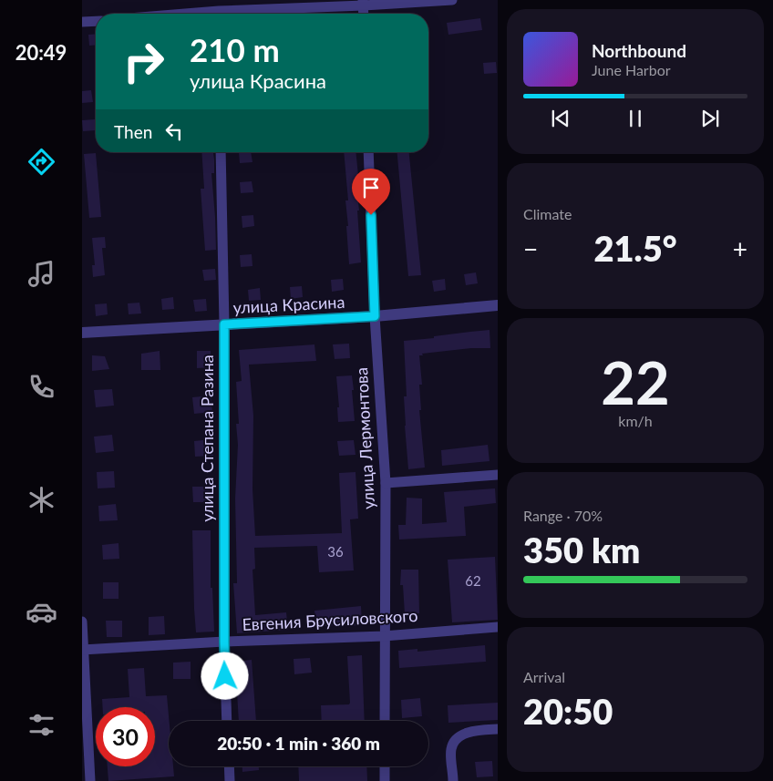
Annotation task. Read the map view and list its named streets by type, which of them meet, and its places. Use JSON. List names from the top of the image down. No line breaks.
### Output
{"streets":{"street":["улица Красина","улица Степана Разина","улица Лермонтова","Евгения Брусиловского"]},"crossings":[["улица Красина","улица Степана Разина"],["улица Красина","улица Лермонтова"],["улица Степана Разина","Евгения Брусиловского"],["улица Лермонтова","Евгения Брусиловского"]],"house_numbers":["36","62"],"page":{"tabs":"20:49","turn":["210 m","улица Красина"],"song":["Northbound","June Harbor"],"then":"Then","tile":["Climate",["22","km/h"],["Range · 70%","350 km"],["Arrival","20:50"]],"heat":["−","21.5°","+"],"limit":"30","trip":"20:50 · 1 min · 360 m"}}
